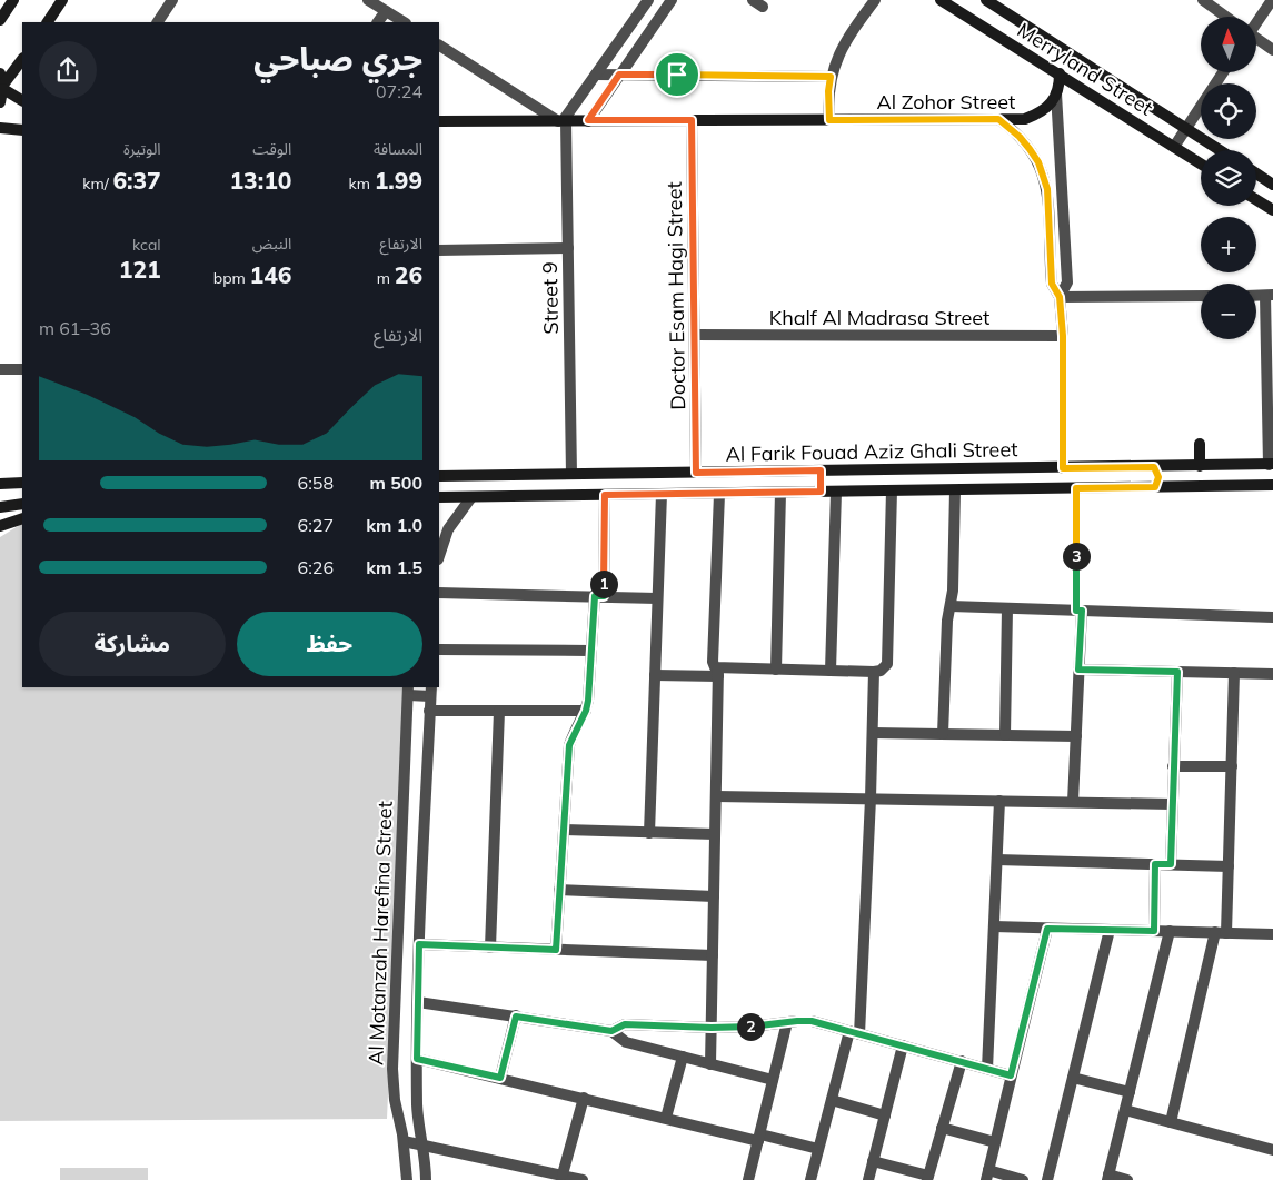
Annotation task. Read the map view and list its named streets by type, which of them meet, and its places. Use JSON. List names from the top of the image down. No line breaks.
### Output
{"streets":{"street":["Merryland Street","Al Zohor Street","Doctor Esam Hagi Street","Street 9","Khalf Al Madrasa Street","Al Farik Fouad Aziz Ghali Street","Al Motanzah Harefina Street"]},"crossings":[["Al Zohor Street","Doctor Esam Hagi Street"],["Al Zohor Street","Street 9"],["Doctor Esam Hagi Street","Khalf Al Madrasa Street"],["Doctor Esam Hagi Street","Al Farik Fouad Aziz Ghali Street"],["Street 9","Al Farik Fouad Aziz Ghali Street"]],"north":"top","page":{"map_buttons":["+","−"],"heading":["جري صباحي","07:24"],"stats":[["المسافة","1.99 km"],["الوقت","13:10"],["الوتيرة","6:37 /km"],["الارتفاع","26 m"],["النبض","146 bpm"],["kcal","121"]],"chart":["الارتفاع","36–61 m"],"list":[{"name":"500 m","note":"6:58"},{"name":"1.0 km","note":"6:27"},{"name":"1.5 km","note":"6:26"}],"pins":["3","1","2"],"buttons":["حفظ","مشاركة"]}}
